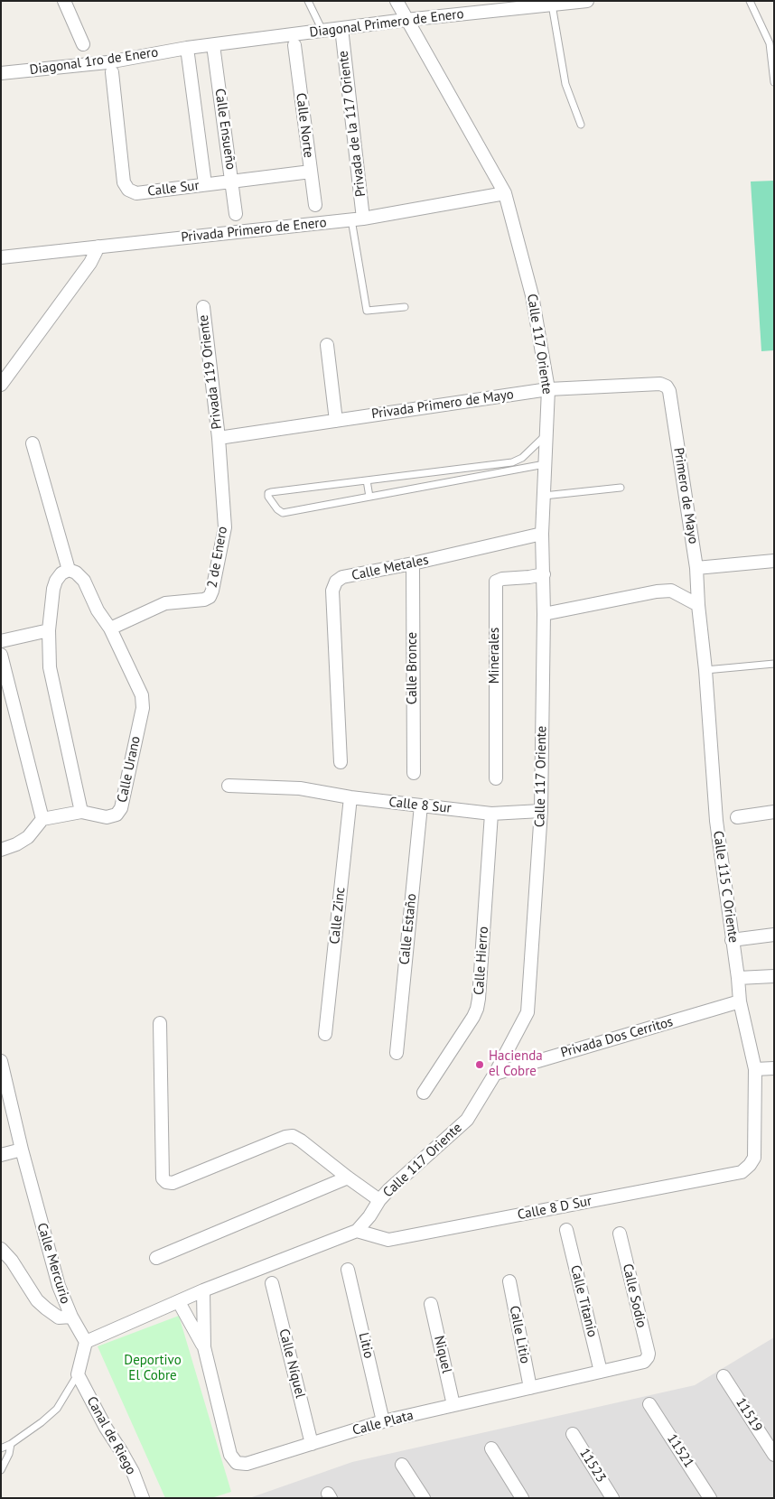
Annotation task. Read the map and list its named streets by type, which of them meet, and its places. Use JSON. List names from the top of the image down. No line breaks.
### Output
{"streets":{"street":["Diagonal Primero de Enero","Diagonal 1ro de Enero","Privada de la 117 Oriente","Calle Norte","Calle Ensueño","Calle Sur","Privada Primero de Enero","Calle 117 Oriente","Privada 119 Oriente","Privada Primero de Mayo","Primero de Mayo","2 de Enero","Calle Metales","Minerales","Calle Bronce","Calle Urano","Calle 8 Sur","Calle 115 C Oriente","Calle Zinc","Calle Estaño","Calle Hierro","Privada Dos Cerritos","Calle 8 D Sur","Calle Mercurio","Calle Sodio","Calle Titanio","Calle Litio","Litio","Niquel","Calle Níquel","11519","Calle Plata","Canal de Riego","11521","11523"]},"crossings":[["Diagonal Primero de Enero","Diagonal 1ro de Enero"],["Diagonal Primero de Enero","Privada de la 117 Oriente"],["Diagonal Primero de Enero","Calle Ensueño"],["Diagonal Primero de Enero","Calle 117 Oriente"],["Diagonal 1ro de Enero","Calle Ensueño"],["Privada de la 117 Oriente","Privada Primero de Enero"],["Calle Norte","Calle Sur"],["Calle Ensueño","Calle Sur"],["Privada Primero de Enero","Calle 117 Oriente"],["Calle 117 Oriente","Privada Primero de Mayo"],["Calle 117 Oriente","Calle Metales"],["Calle 117 Oriente","Minerales"],["Calle 117 Oriente","Calle 8 Sur"],["Calle 117 Oriente","Privada Dos Cerritos"],["Calle 117 Oriente","Calle 8 D Sur"],["Calle 117 Oriente","Calle Mercurio"],["Calle 117 Oriente","Calle Plata"],["Privada 119 Oriente","Privada Primero de Mayo"],["Privada 119 Oriente","2 de Enero"],["Privada Primero de Mayo","Primero de Mayo"],["Privada Primero de Mayo","2 de Enero"],["Primero de Mayo","Calle 115 C Oriente"],["2 de Enero","Calle Urano"],["Calle Metales","Calle Bronce"],["Calle 8 Sur","Calle Zinc"],["Calle 8 Sur","Calle Estaño"],["Calle 8 Sur","Calle Hierro"],["Calle 115 C Oriente","Privada Dos Cerritos"],["Calle 115 C Oriente","Calle 8 D Sur"],["Calle Sodio","Calle Plata"],["Calle Titanio","Calle Plata"],["Calle Litio","Calle Plata"],["Litio","Calle Plata"],["Niquel","Calle Plata"],["Calle Níquel","Calle Plata"]],"parks":["Deportivo El Cobre"],"places":["Hacienda el Cobre"]}
